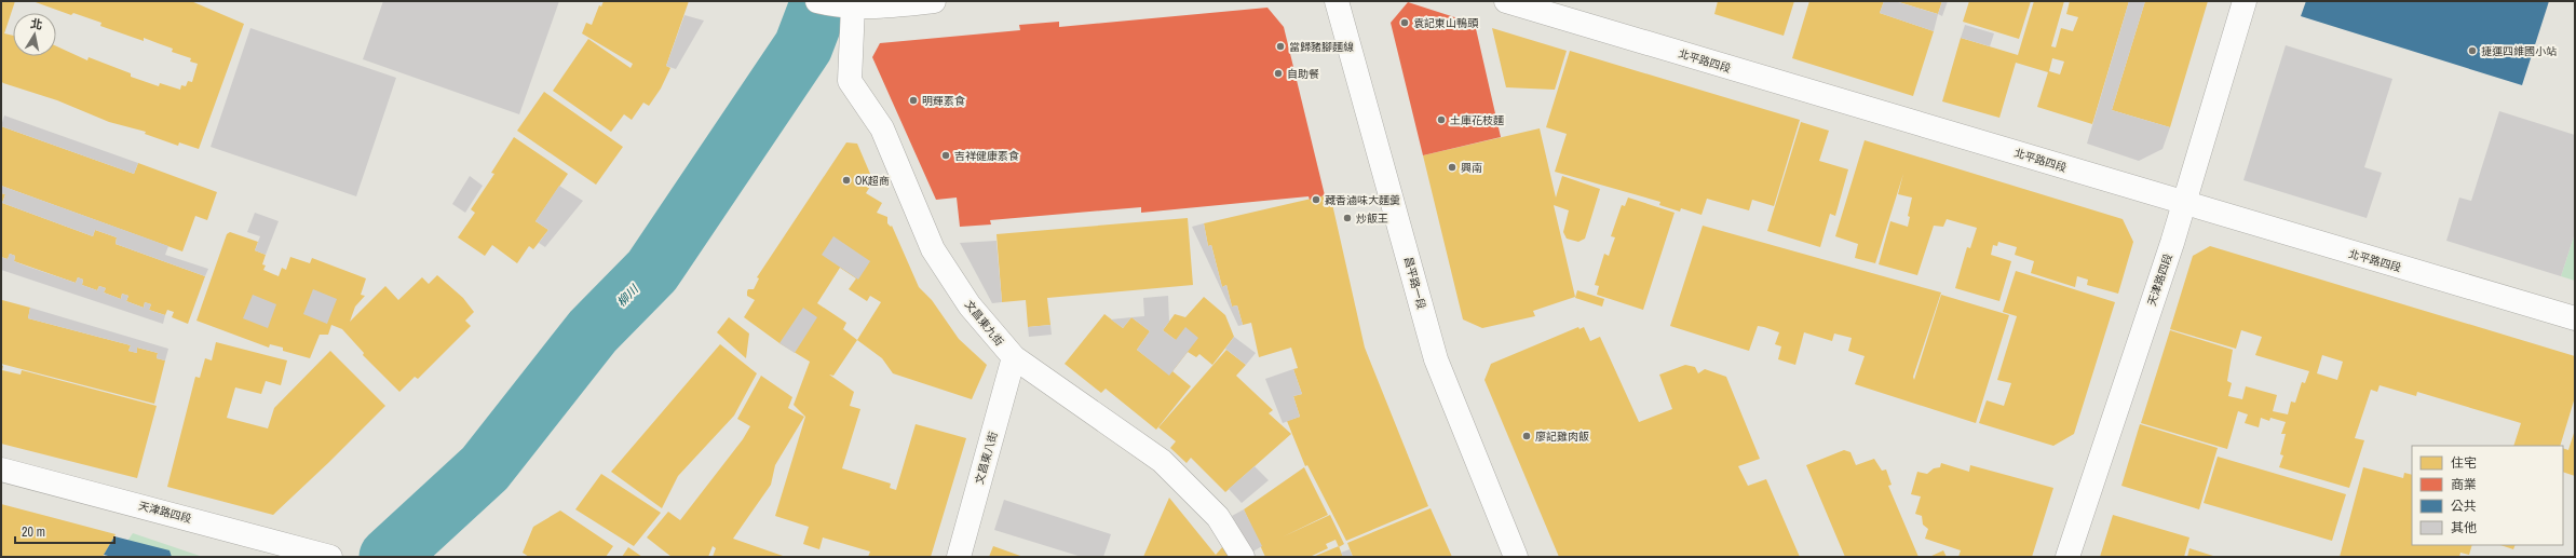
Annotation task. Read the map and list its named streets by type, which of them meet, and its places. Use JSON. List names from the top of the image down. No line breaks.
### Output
{"streets":{"street":["北平路四段","天津路四段","昌平路一段","文昌東九街","文昌東八街"]},"crossings":[["北平路四段","天津路四段"],["文昌東九街","文昌東八街"]],"water":["柳川"],"places":["袁記東山鴨頭","當歸豬腳麵線","捷運四維國小站","自助餐","明輝素食","土庫花枝麵","吉祥健康素食","興南","OK超商","藏香滷味大麵羹","炒飯王","廖記雞肉飯"],"legend":["住宅","商業","公共","其他"],"scale_bar":"20 m","north":"top"}
